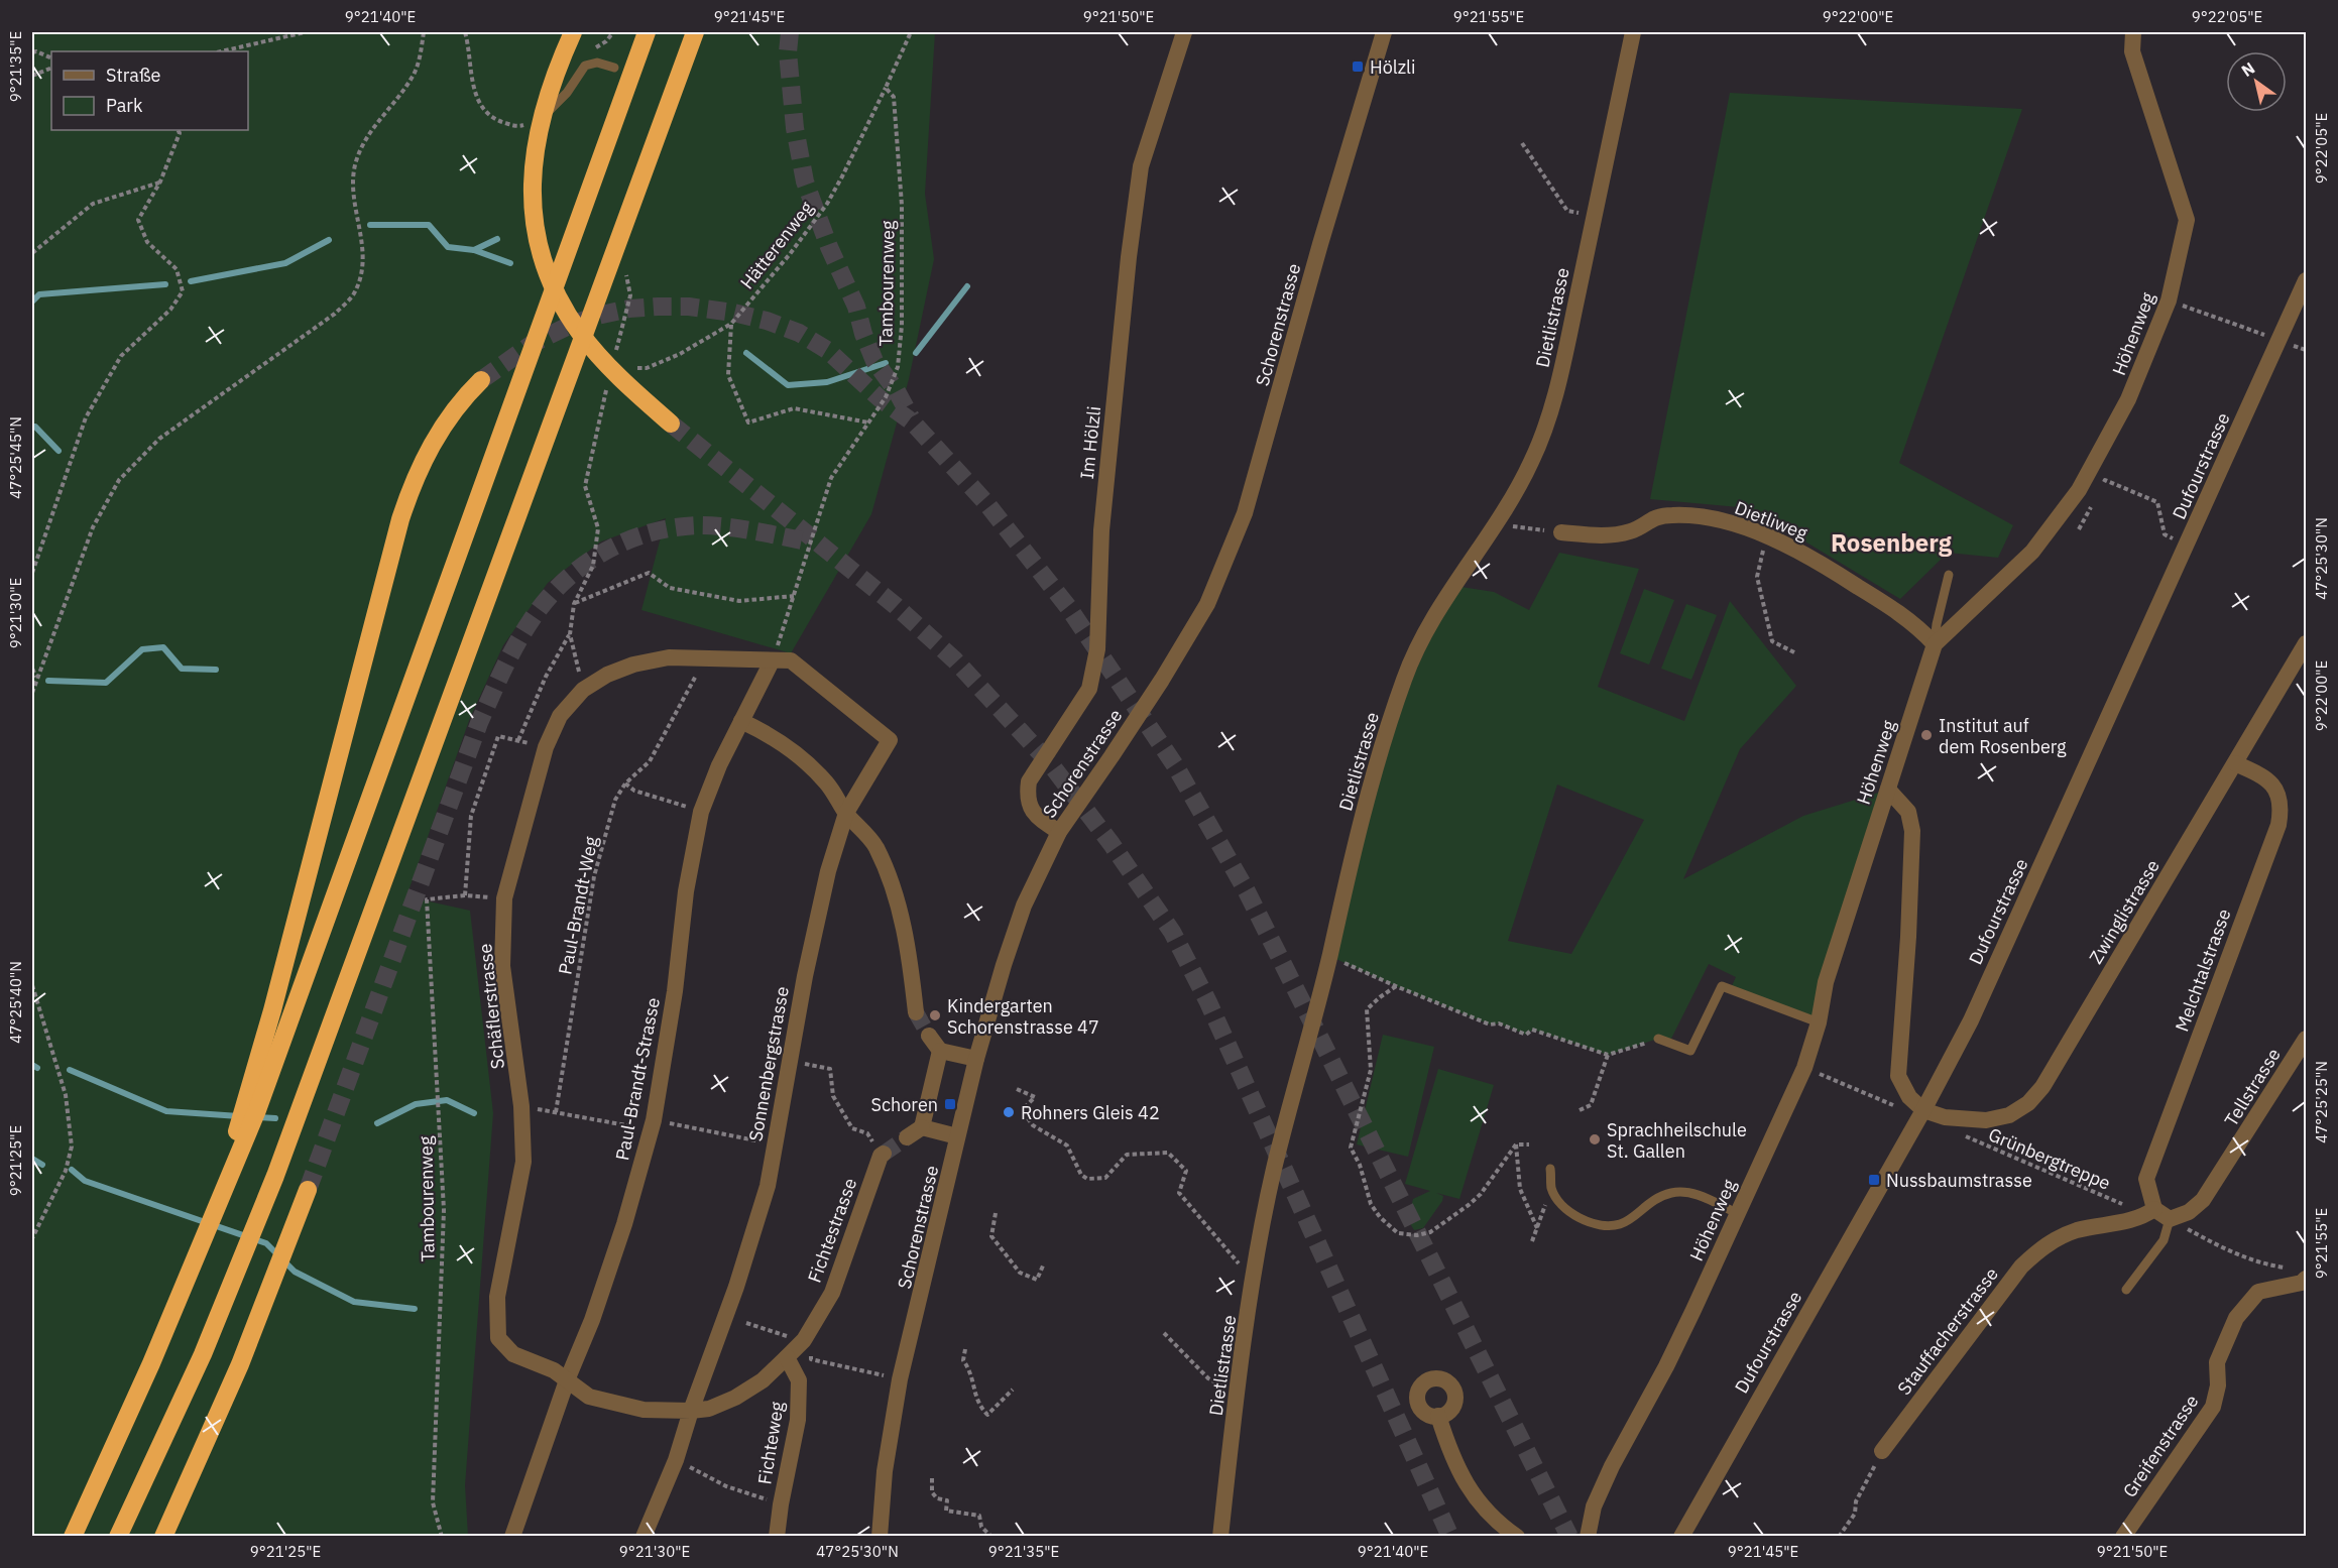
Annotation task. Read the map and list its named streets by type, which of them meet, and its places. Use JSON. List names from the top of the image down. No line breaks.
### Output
{"streets":{"street":["Dietlistrasse","Schorenstrasse","Höhenweg","Im Hölzli","Dufourstrasse","Dietliweg","Zwinglistrasse","Melchtalstrasse","Schäflerstrasse","Sonnenbergstrasse","Paul-Brandt-Strasse","Tellstrasse","Fichtestrasse","Stauffacherstrasse","Fichteweg","Greifenstrasse"],"path":["Hätterenweg","Tambourenweg","Paul-Brandt-Weg","Grünbergtreppe"]},"crossings":[["Hätterenweg","Tambourenweg"],["Tambourenweg","Schäflerstrasse"],["Tambourenweg","Sonnenbergstrasse"],["Tambourenweg","Paul-Brandt-Strasse"],["Schorenstrasse","Im Hölzli"],["Höhenweg","Dietliweg"],["Dufourstrasse","Zwinglistrasse"],["Paul-Brandt-Weg","Schäflerstrasse"],["Zwinglistrasse","Melchtalstrasse"],["Melchtalstrasse","Tellstrasse"],["Melchtalstrasse","Stauffacherstrasse"],["Schäflerstrasse","Sonnenbergstrasse"],["Schäflerstrasse","Paul-Brandt-Strasse"],["Schäflerstrasse","Fichtestrasse"],["Sonnenbergstrasse","Paul-Brandt-Strasse"],["Sonnenbergstrasse","Fichtestrasse"],["Paul-Brandt-Strasse","Fichtestrasse"],["Tellstrasse","Stauffacherstrasse"],["Fichtestrasse","Fichteweg"]],"districts":["Rosenberg"],"places":{"transit":["Hölzli","Schoren","Nussbaumstrasse"],"other":["Institut auf dem Rosenberg","Kindergarten Schorenstrasse 47","Rohners Gleis 42","Sprachheilschule St. Gallen"]},"legend":["Straße","Park"],"north":"top left","coordinates":["9°21'40\"E","9°21'45\"E","9°21'50\"E","9°21'55\"E","9°22'00\"E","9°22'05\"E","9°21'35\"E","47°25'45\"N","47°25'30\"N","9°21'30\"E","47°25'40\"N","47°25'25\"N","9°21'25\"E"]}
